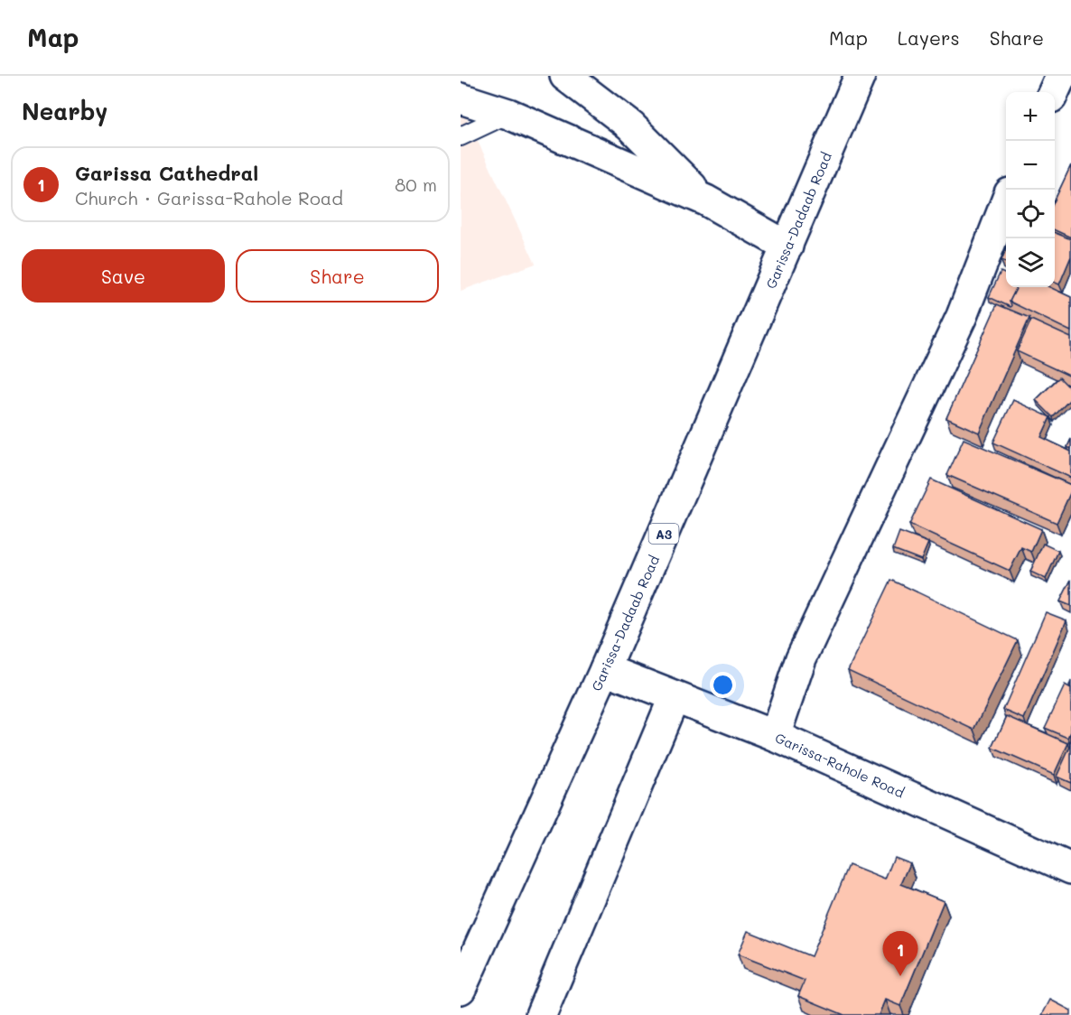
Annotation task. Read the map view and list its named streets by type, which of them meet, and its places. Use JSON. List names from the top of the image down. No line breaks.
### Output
{"streets":{"main road":["Garissa-Dadaab Road","A3","Garissa-Rahole Road"]},"crossings":[["Garissa-Dadaab Road","Garissa-Rahole Road"]],"page":{"header":"Map","nav":["Map","Layers","Share"],"heading":"Nearby","map_buttons":["+","−"],"list":[{"mark":"1","name":"Garissa Cathedral","note":"Church · Garissa-Rahole Road","value":"80 m"}],"buttons":["Save","Share"],"pins":"1"}}
